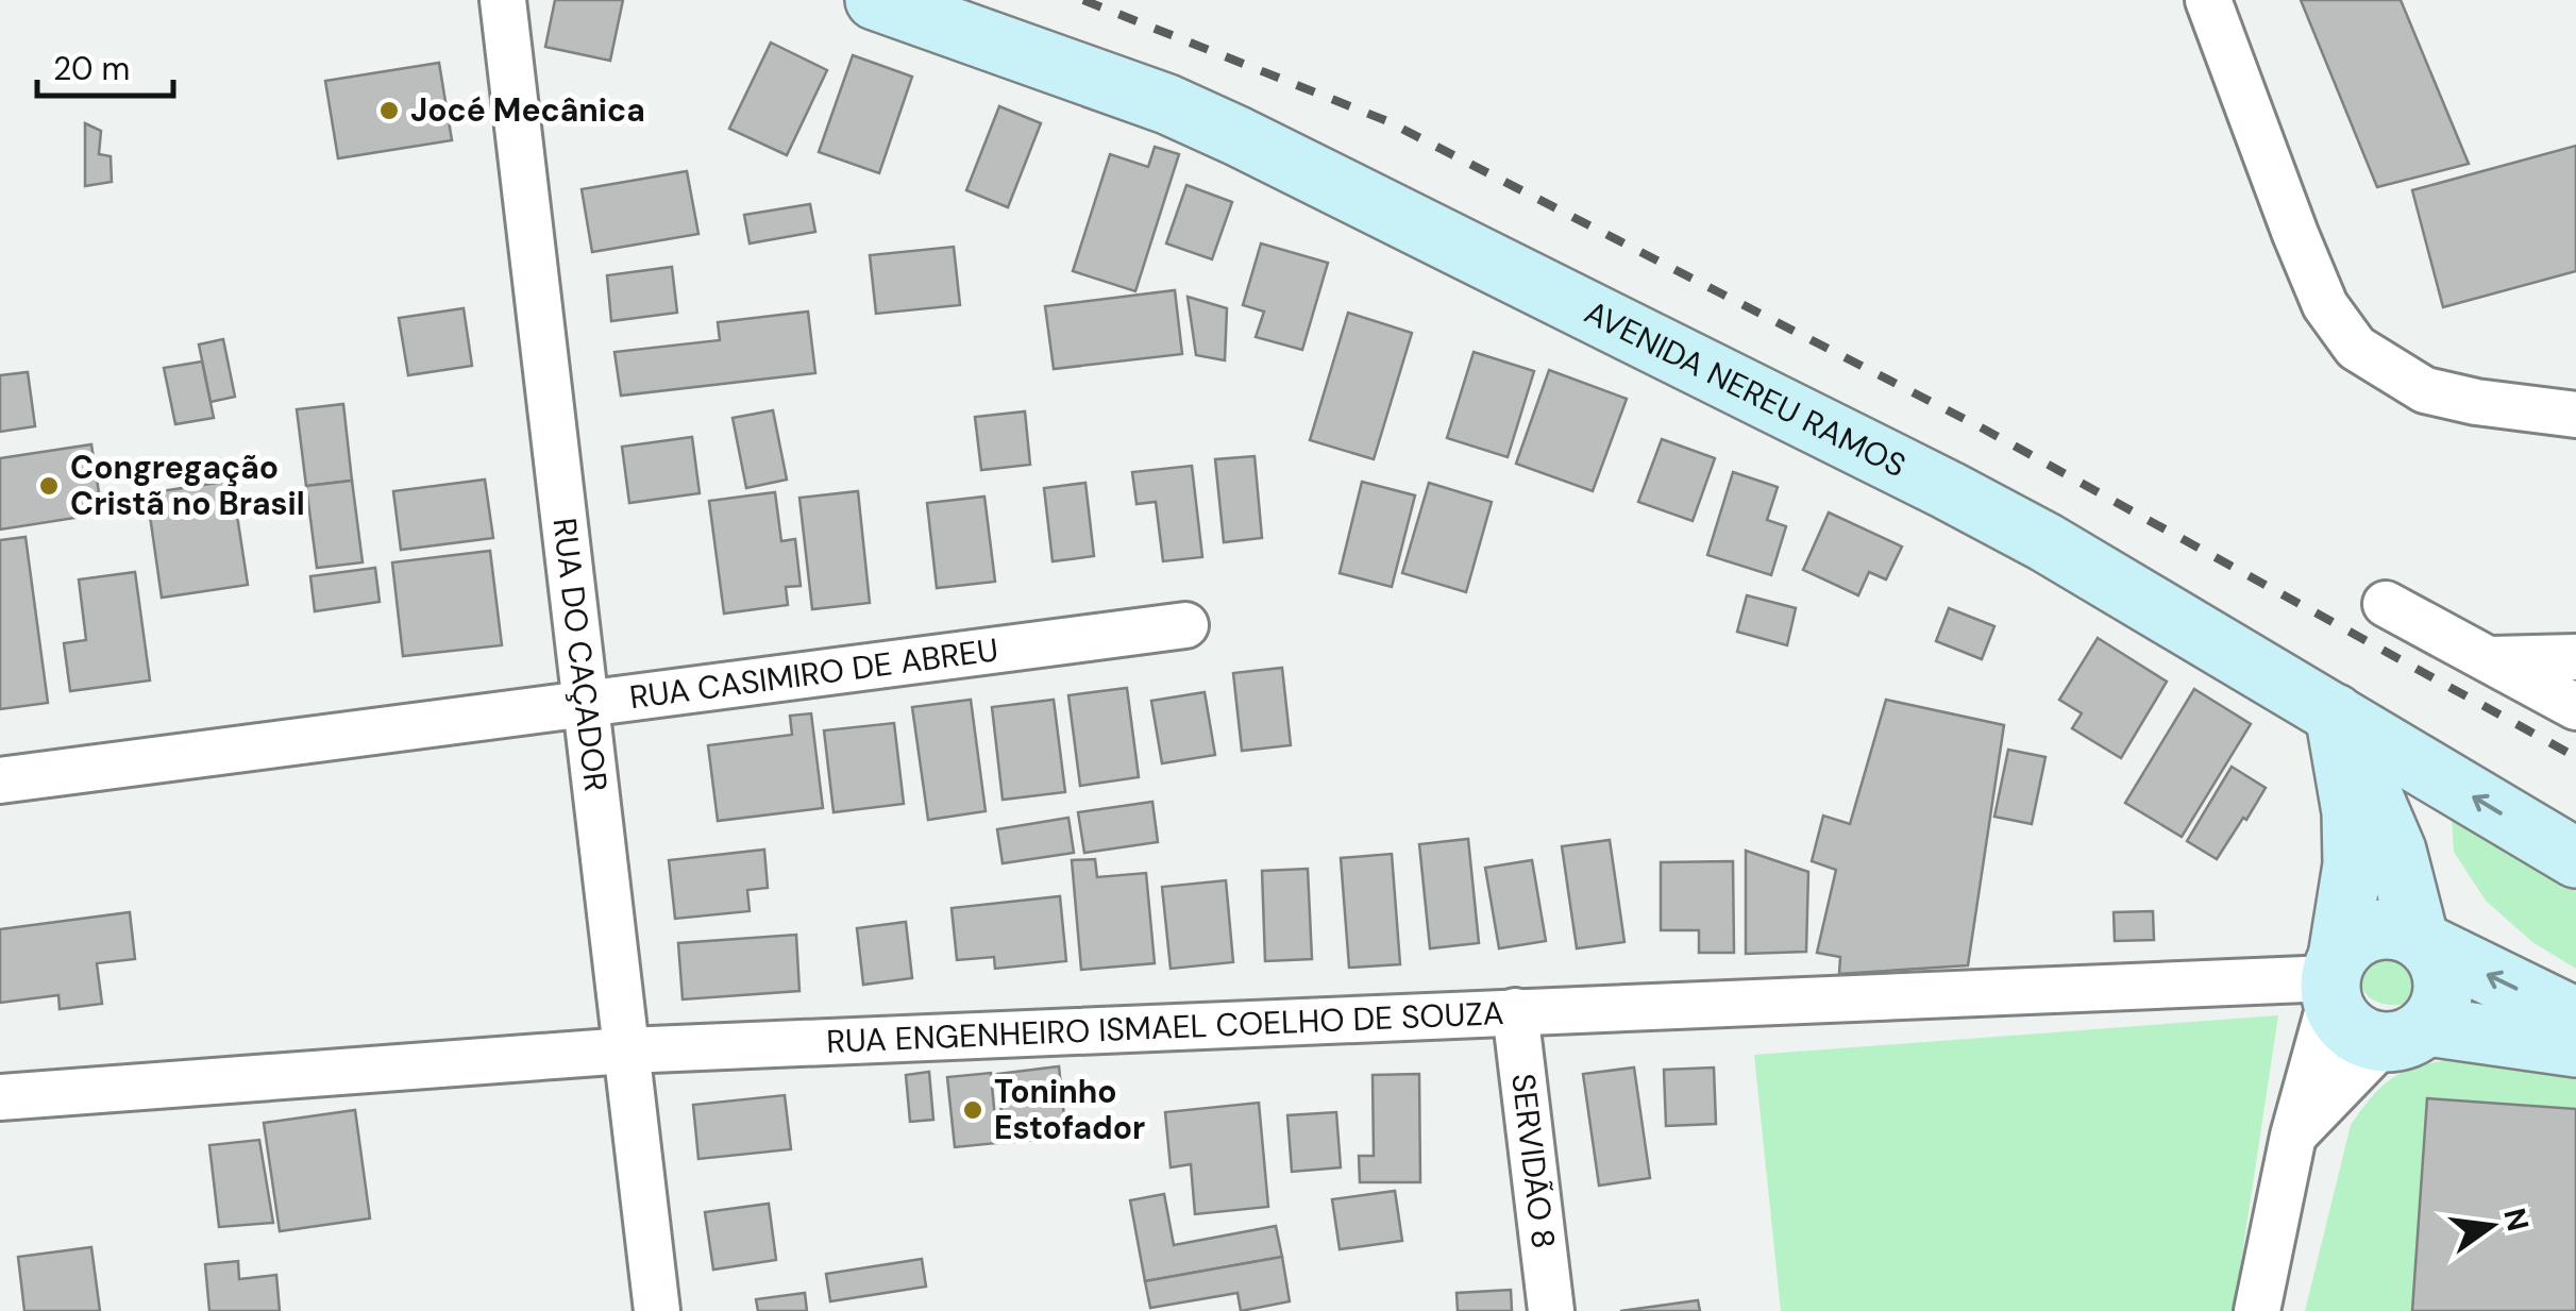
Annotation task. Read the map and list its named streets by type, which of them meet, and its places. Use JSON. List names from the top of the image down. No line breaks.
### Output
{"streets":{"main road":["AVENIDA NEREU RAMOS"],"street":["RUA DO CAÇADOR","RUA CASIMIRO DE ABREU","RUA ENGENHEIRO ISMAEL COELHO DE SOUZA","SERVIDÃO 8"]},"crossings":[["RUA DO CAÇADOR","RUA CASIMIRO DE ABREU"],["RUA DO CAÇADOR","RUA ENGENHEIRO ISMAEL COELHO DE SOUZA"],["RUA ENGENHEIRO ISMAEL COELHO DE SOUZA","SERVIDÃO 8"]],"places":["Jocé Mecânica","Congregação Cristã no Brasil","Toninho Estofador"],"scale_bar":"20 m","north":"right"}
